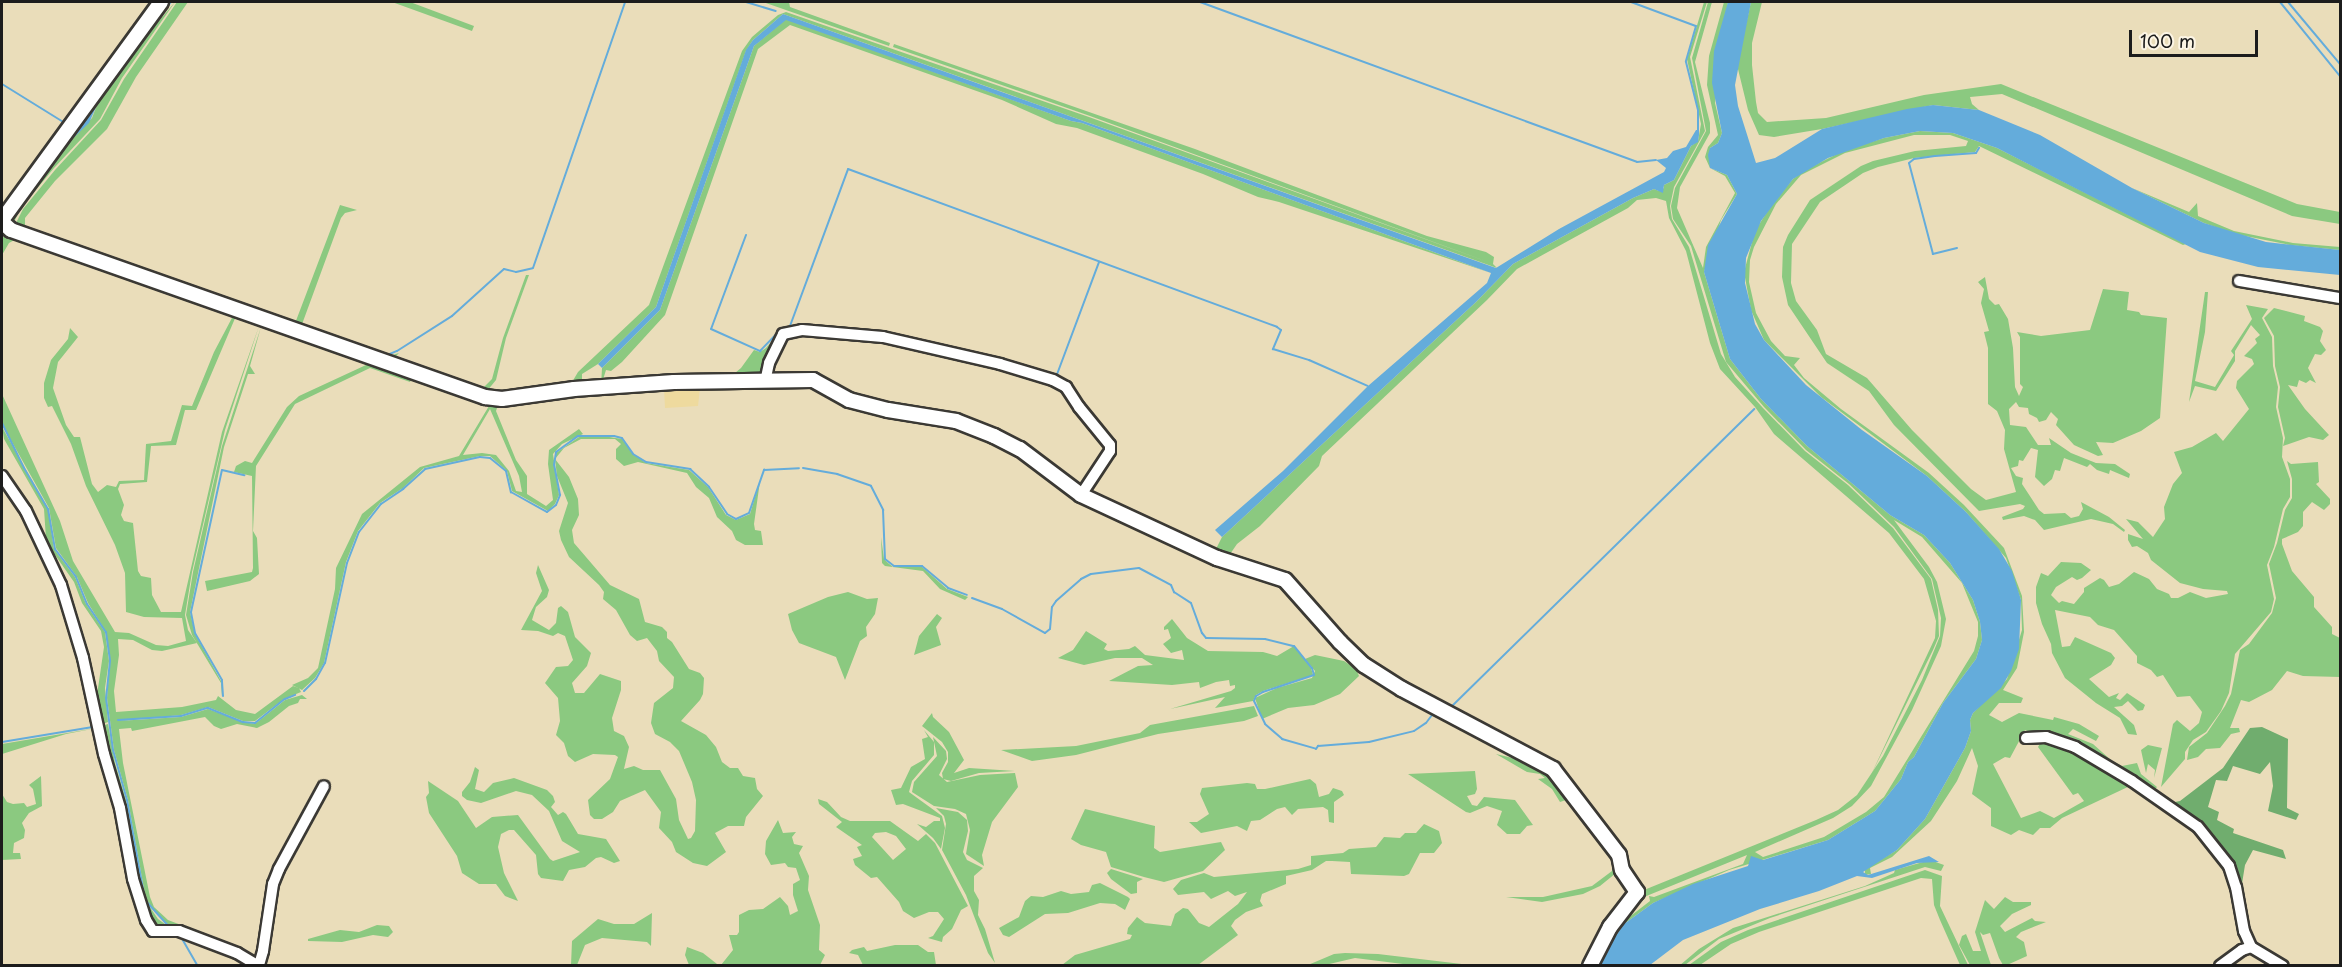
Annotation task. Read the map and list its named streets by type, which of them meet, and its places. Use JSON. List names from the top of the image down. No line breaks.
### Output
{"scale_bar":"100 m"}
